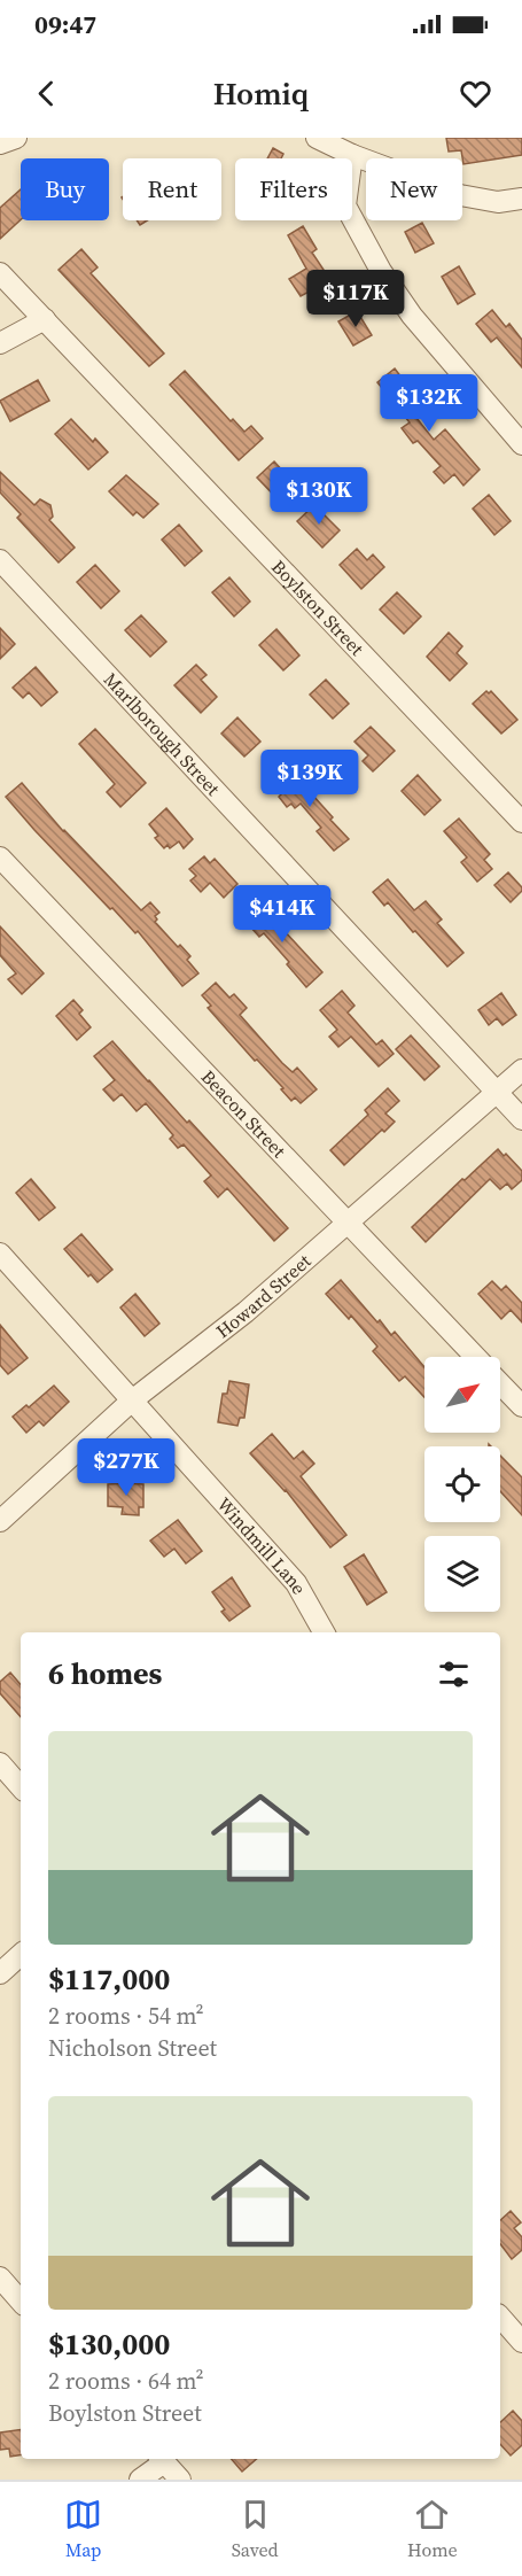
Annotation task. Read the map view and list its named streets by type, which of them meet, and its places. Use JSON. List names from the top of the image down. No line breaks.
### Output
{"streets":{"street":["Boylston Street","Marlborough Street","Beacon Street","Howard Street","Windmill Lane"]},"crossings":[["Marlborough Street","Howard Street"],["Beacon Street","Howard Street"],["Howard Street","Windmill Lane"]],"north":"top right","page":{"status":"09:47","header":"Homiq","chip":["Buy","Rent","Filters","New"],"price":["$117K","$132K","$130K","$139K","$414K","$277K"],"heading":"6 homes","list":[{"name":"$117,000","note":"2 rooms · 54 m² · Nicholson Street"},{"name":"$130,000","note":"2 rooms · 64 m² · Boylston Street"}],"tabs":["Map","Saved","Home"]}}
